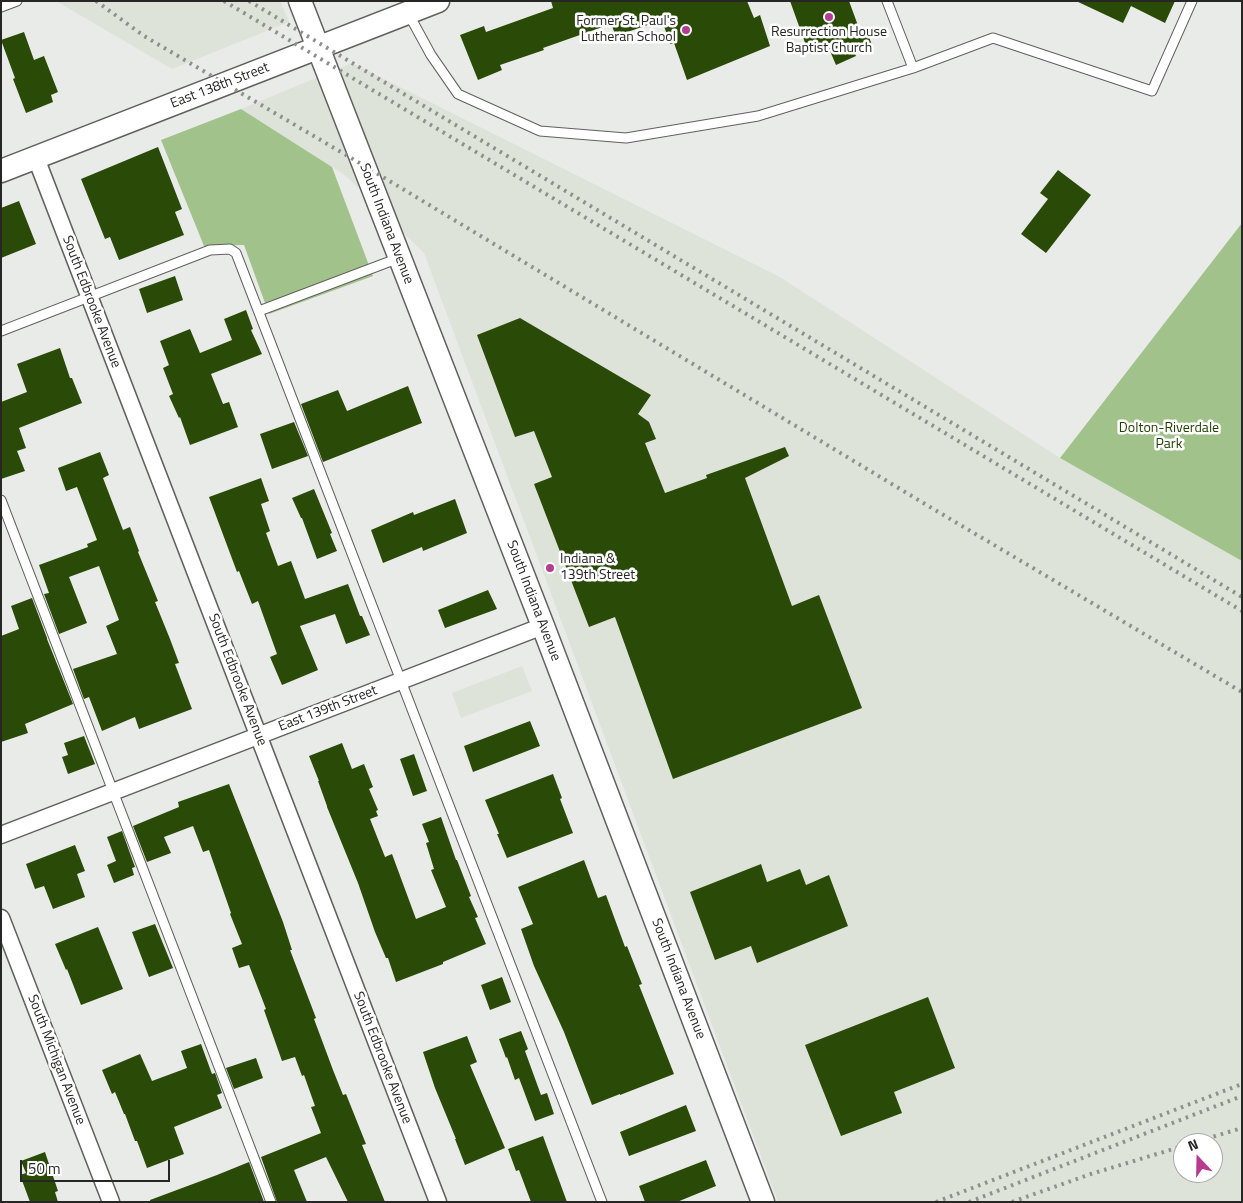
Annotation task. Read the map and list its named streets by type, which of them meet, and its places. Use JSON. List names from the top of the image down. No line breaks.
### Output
{"streets":{"main road":["East 138th Street","South Indiana Avenue"],"street":["South Edbrooke Avenue","East 139th Street","South Michigan Avenue"]},"crossings":[["East 138th Street","South Indiana Avenue"],["East 138th Street","South Edbrooke Avenue"],["South Indiana Avenue","East 139th Street"],["South Edbrooke Avenue","East 139th Street"]],"parks":["Dolton-Riverdale Park"],"places":["Resurrection House Baptist Church","Former St. Paul's Lutheran School","Indiana & 139th Street"],"scale_bar":"50 m","north":"top"}
